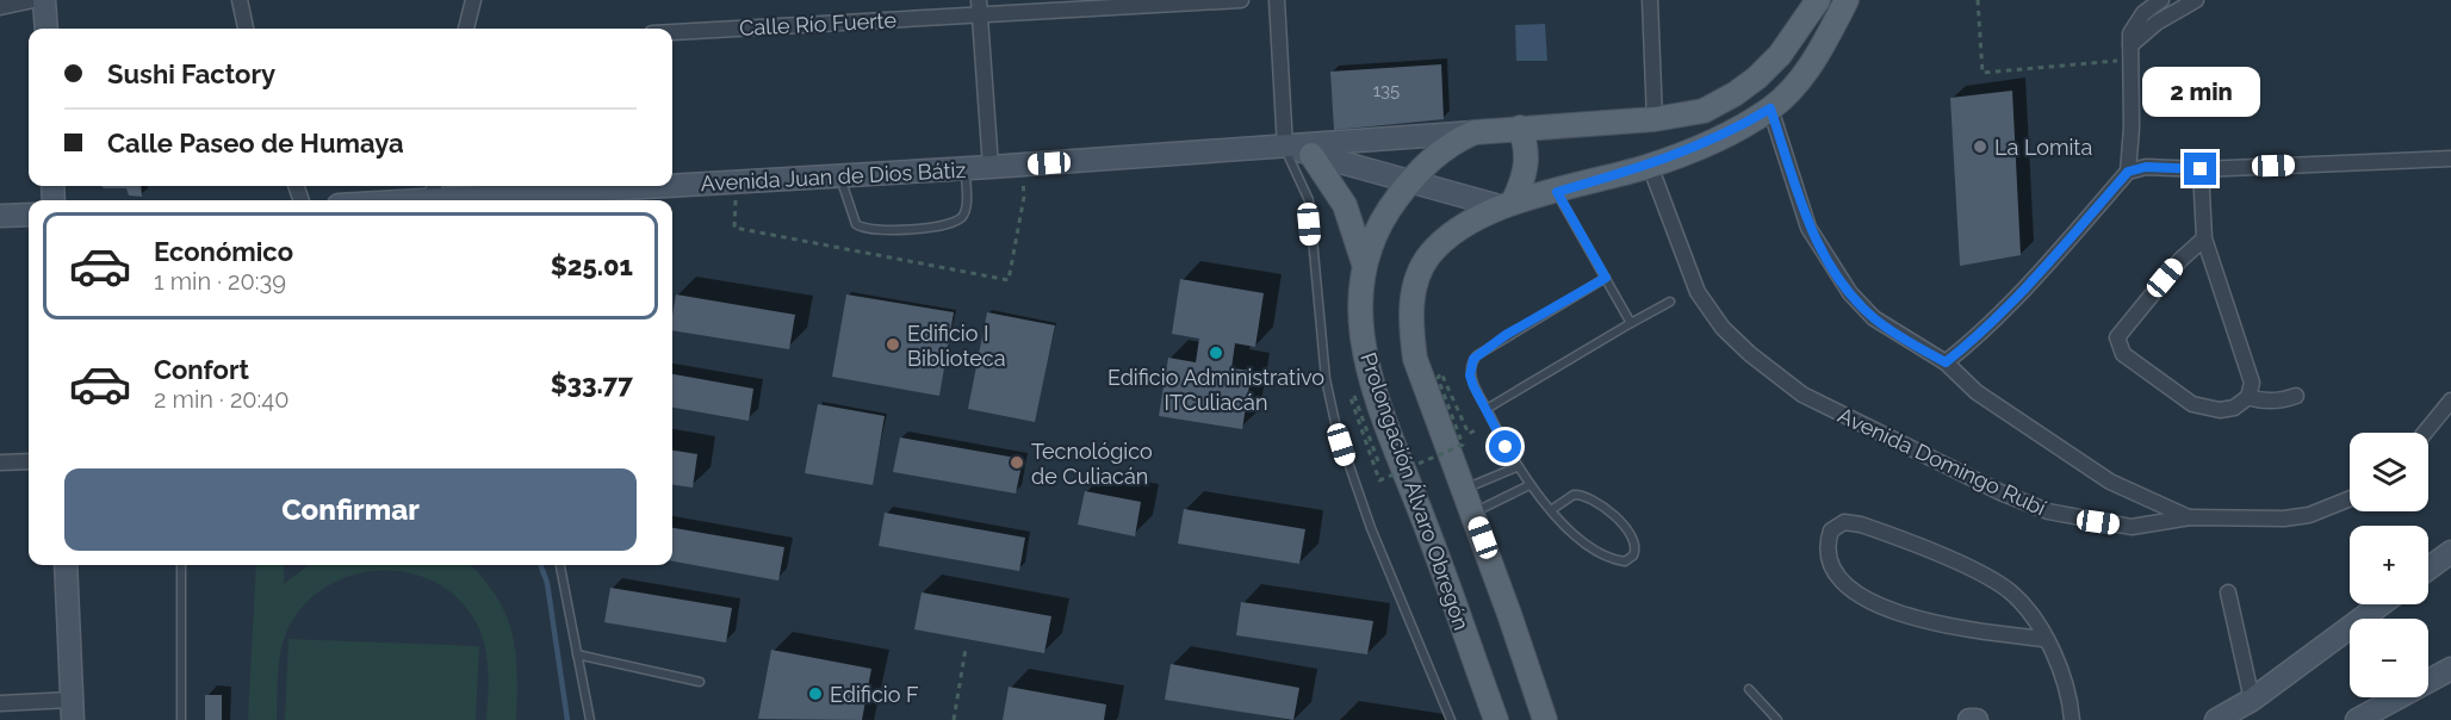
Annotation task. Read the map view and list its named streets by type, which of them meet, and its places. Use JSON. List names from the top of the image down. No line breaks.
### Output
{"streets":{"main road":["Avenida Juan de Dios Bátiz","Prolongación Álvaro Obregón"],"street":["Calle Río Fuerte","Avenida Domingo Rubí"]},"crossings":[["Avenida Juan de Dios Bátiz","Prolongación Álvaro Obregón"],["Avenida Domingo Rubí","Prolongación Álvaro Obregón"]],"places":["La Lomita","Edificio I Biblioteca","Edificio Administrativo ITCuliacán","Tecnológico de Culiacán","Edificio F"],"house_numbers":["135"],"page":{"banner":["Sushi Factory","Calle Paseo de Humaya"],"bubble":"2 min","list":[{"name":"Económico","note":"1 min · 20:39","value":"$25.01"},{"name":"Confort","note":"2 min · 20:40","value":"$33.77"}],"map_buttons":["+","−"],"buttons":"Confirmar"}}
